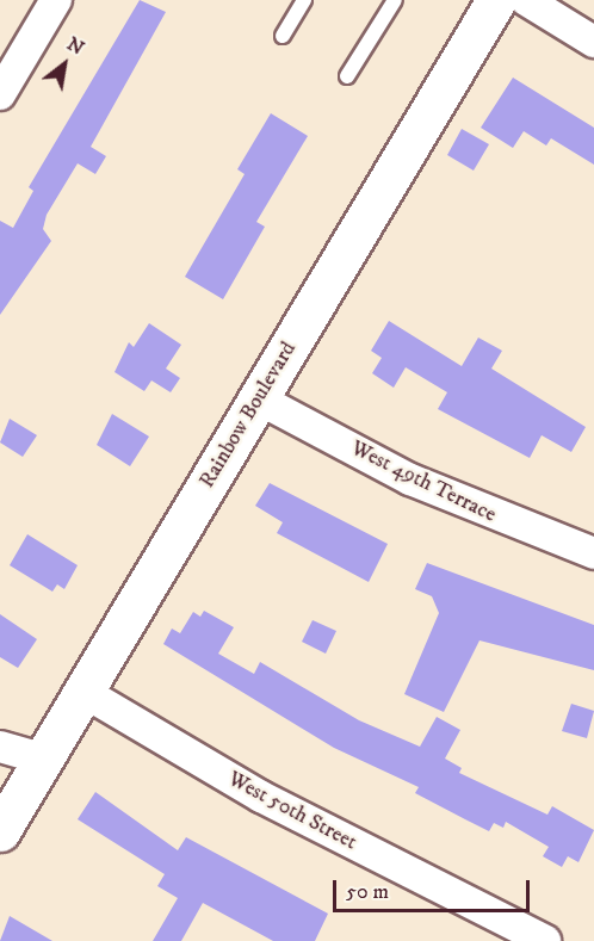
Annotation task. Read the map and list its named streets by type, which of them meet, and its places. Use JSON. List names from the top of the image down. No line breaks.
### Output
{"streets":{"main road":["Rainbow Boulevard"],"street":["West 49th Terrace","West 50th Street"]},"crossings":[["Rainbow Boulevard","West 49th Terrace"],["Rainbow Boulevard","West 50th Street"]],"scale_bar":"50 m","north":"top right"}
